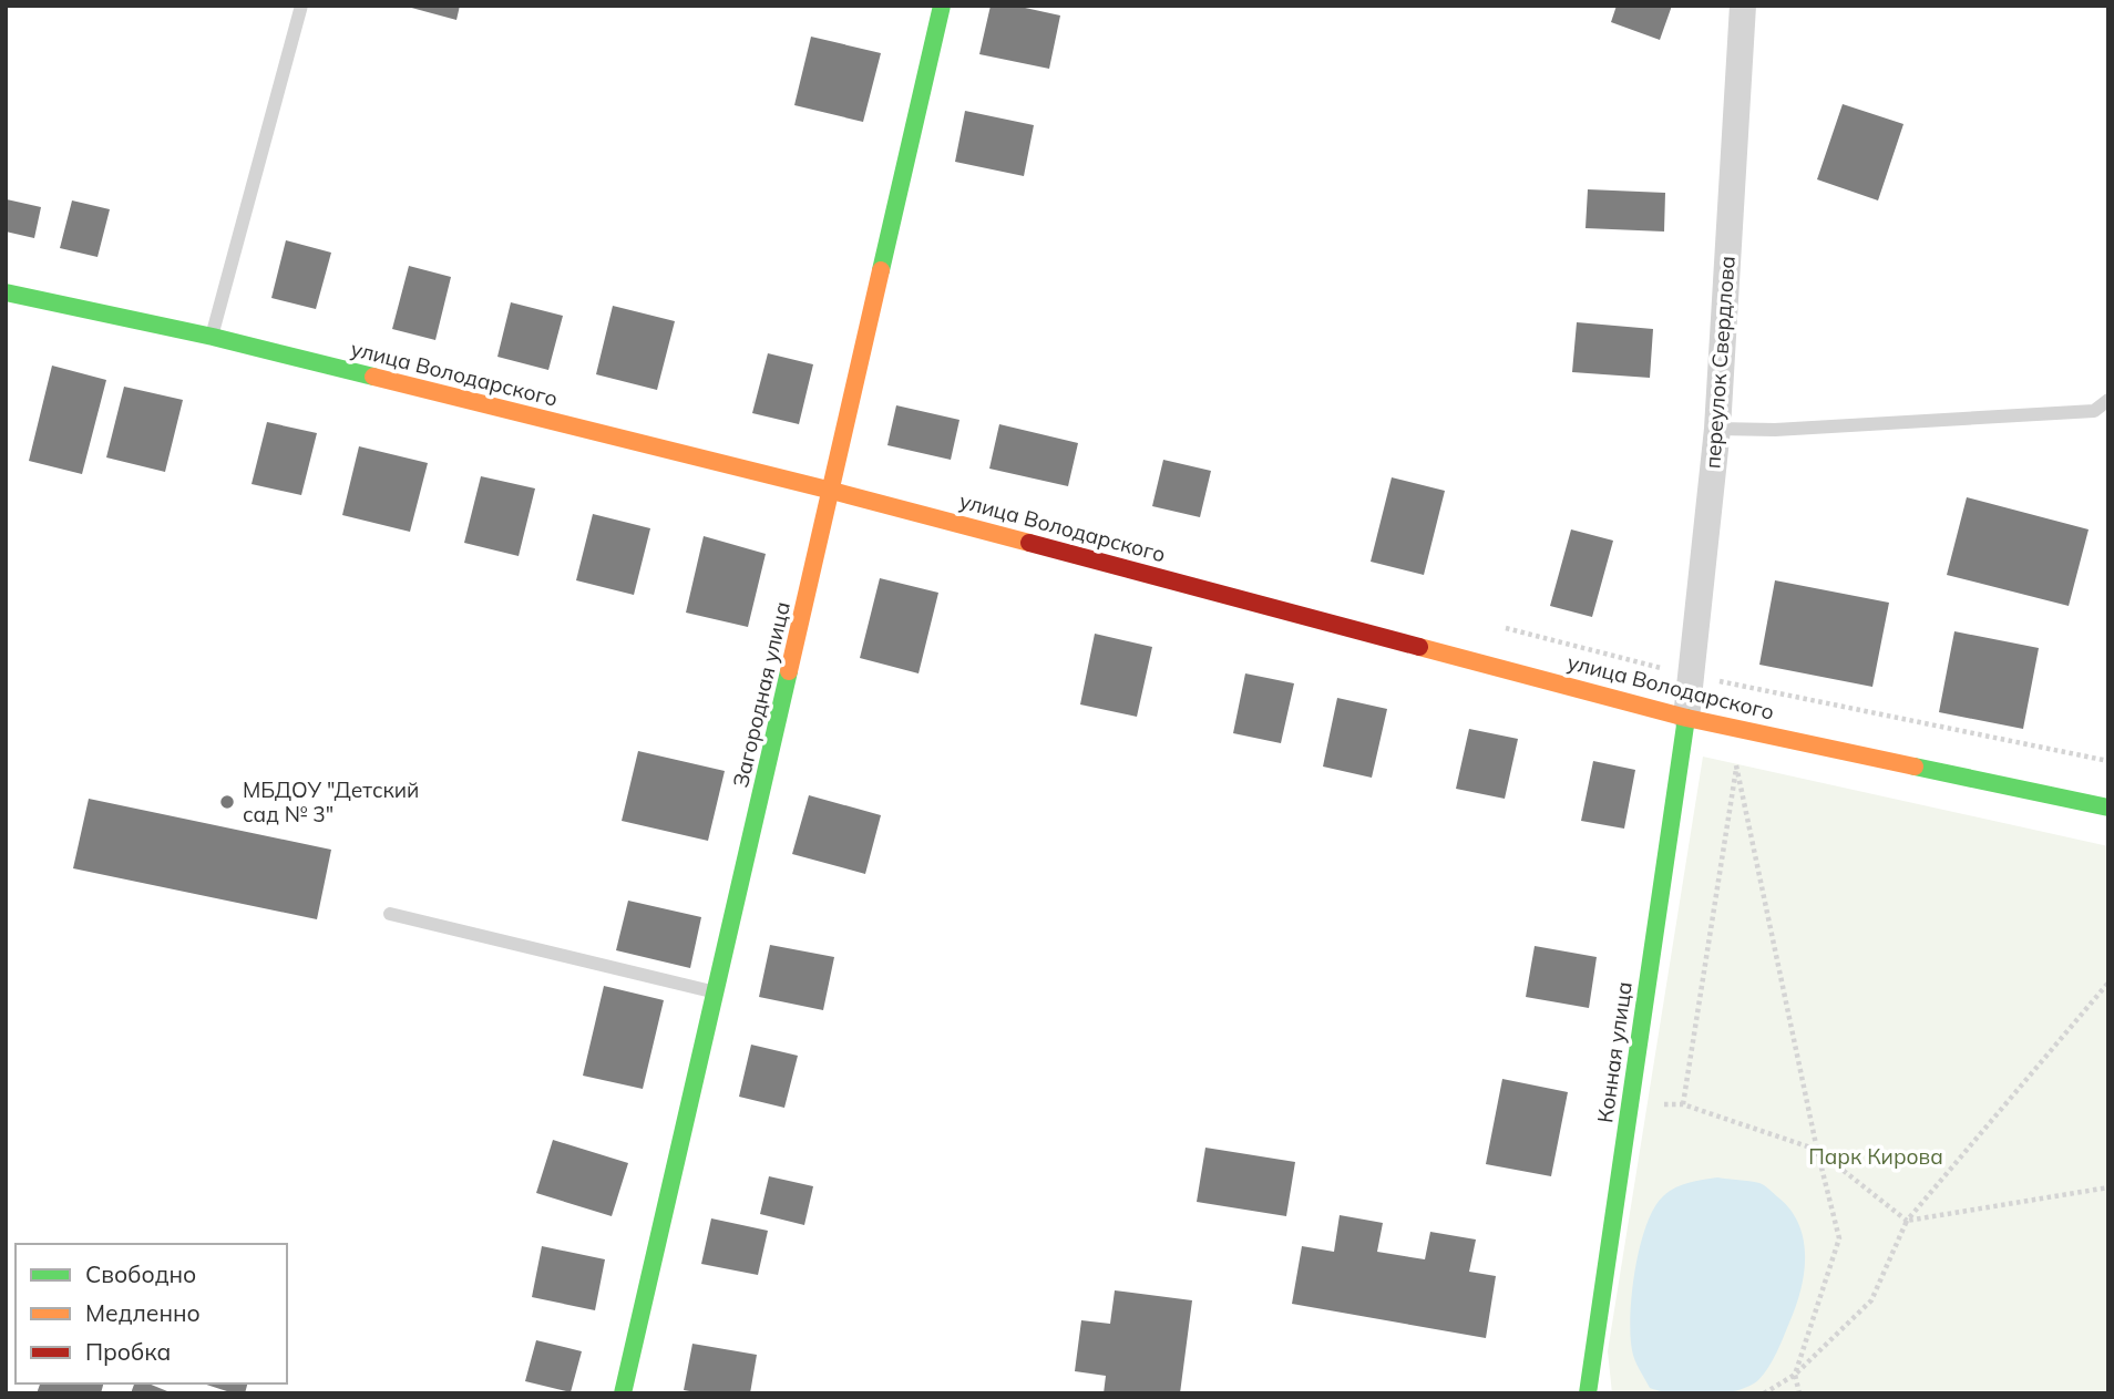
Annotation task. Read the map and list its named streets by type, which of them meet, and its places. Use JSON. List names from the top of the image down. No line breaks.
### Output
{"streets":{"street":["переулок Свердлова","улица Володарского","Загородная улица","Конная улица"]},"crossings":[["переулок Свердлова","улица Володарского"],["переулок Свердлова","Конная улица"],["улица Володарского","Загородная улица"],["улица Володарского","Конная улица"]],"parks":["Парк Кирова"],"places":["МБДОУ \"Детский сад № 3\""],"legend":["Свободно","Медленно","Пробка"]}
